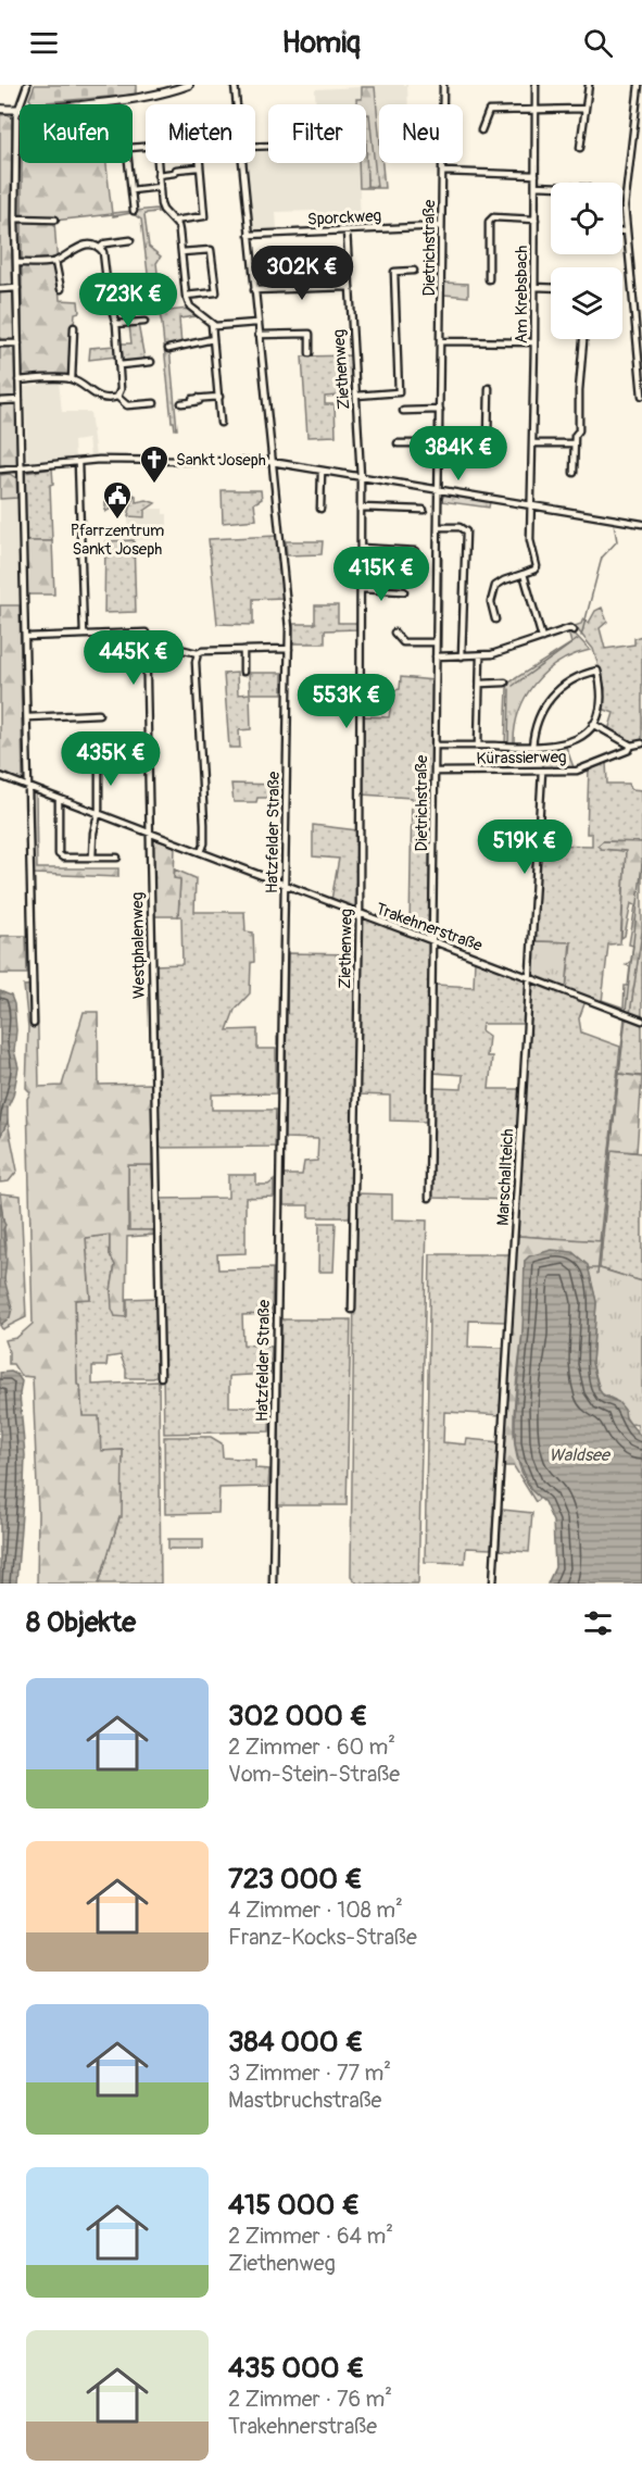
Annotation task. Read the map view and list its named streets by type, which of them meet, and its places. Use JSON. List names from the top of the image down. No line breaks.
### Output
{"streets":{"street":["Sporckweg","Dietrichstraße","Am Krebsbach","Ziethenweg","Kürassierweg","Hatzfelder Straße","Trakehnerstraße","Westphalenweg","Marschallteich"]},"crossings":[["Sporckweg","Dietrichstraße"],["Sporckweg","Ziethenweg"],["Sporckweg","Hatzfelder Straße"],["Dietrichstraße","Kürassierweg"],["Dietrichstraße","Trakehnerstraße"],["Ziethenweg","Trakehnerstraße"],["Kürassierweg","Marschallteich"],["Hatzfelder Straße","Trakehnerstraße"],["Trakehnerstraße","Westphalenweg"],["Trakehnerstraße","Marschallteich"]],"water":["Waldsee"],"places":{"church":["Sankt Joseph"],"public building":["Pfarrzentrum Sankt Joseph"]},"page":{"header":"Homiq","chip":["Kaufen","Mieten","Filter","Neu"],"price":["302K €","723K €","384K €","415K €","445K €","553K €","435K €","519K €"],"heading":"8 Objekte","list":[{"name":"302 000 €","note":"2 Zimmer · 60 m² · Vom-Stein-Straße"},{"name":"723 000 €","note":"4 Zimmer · 108 m² · Franz-Kocks-Straße"},{"name":"384 000 €","note":"3 Zimmer · 77 m² · Mastbruchstraße"},{"name":"415 000 €","note":"2 Zimmer · 64 m² · Ziethenweg"},{"name":"435 000 €","note":"2 Zimmer · 76 m² · Trakehnerstraße"}]}}
